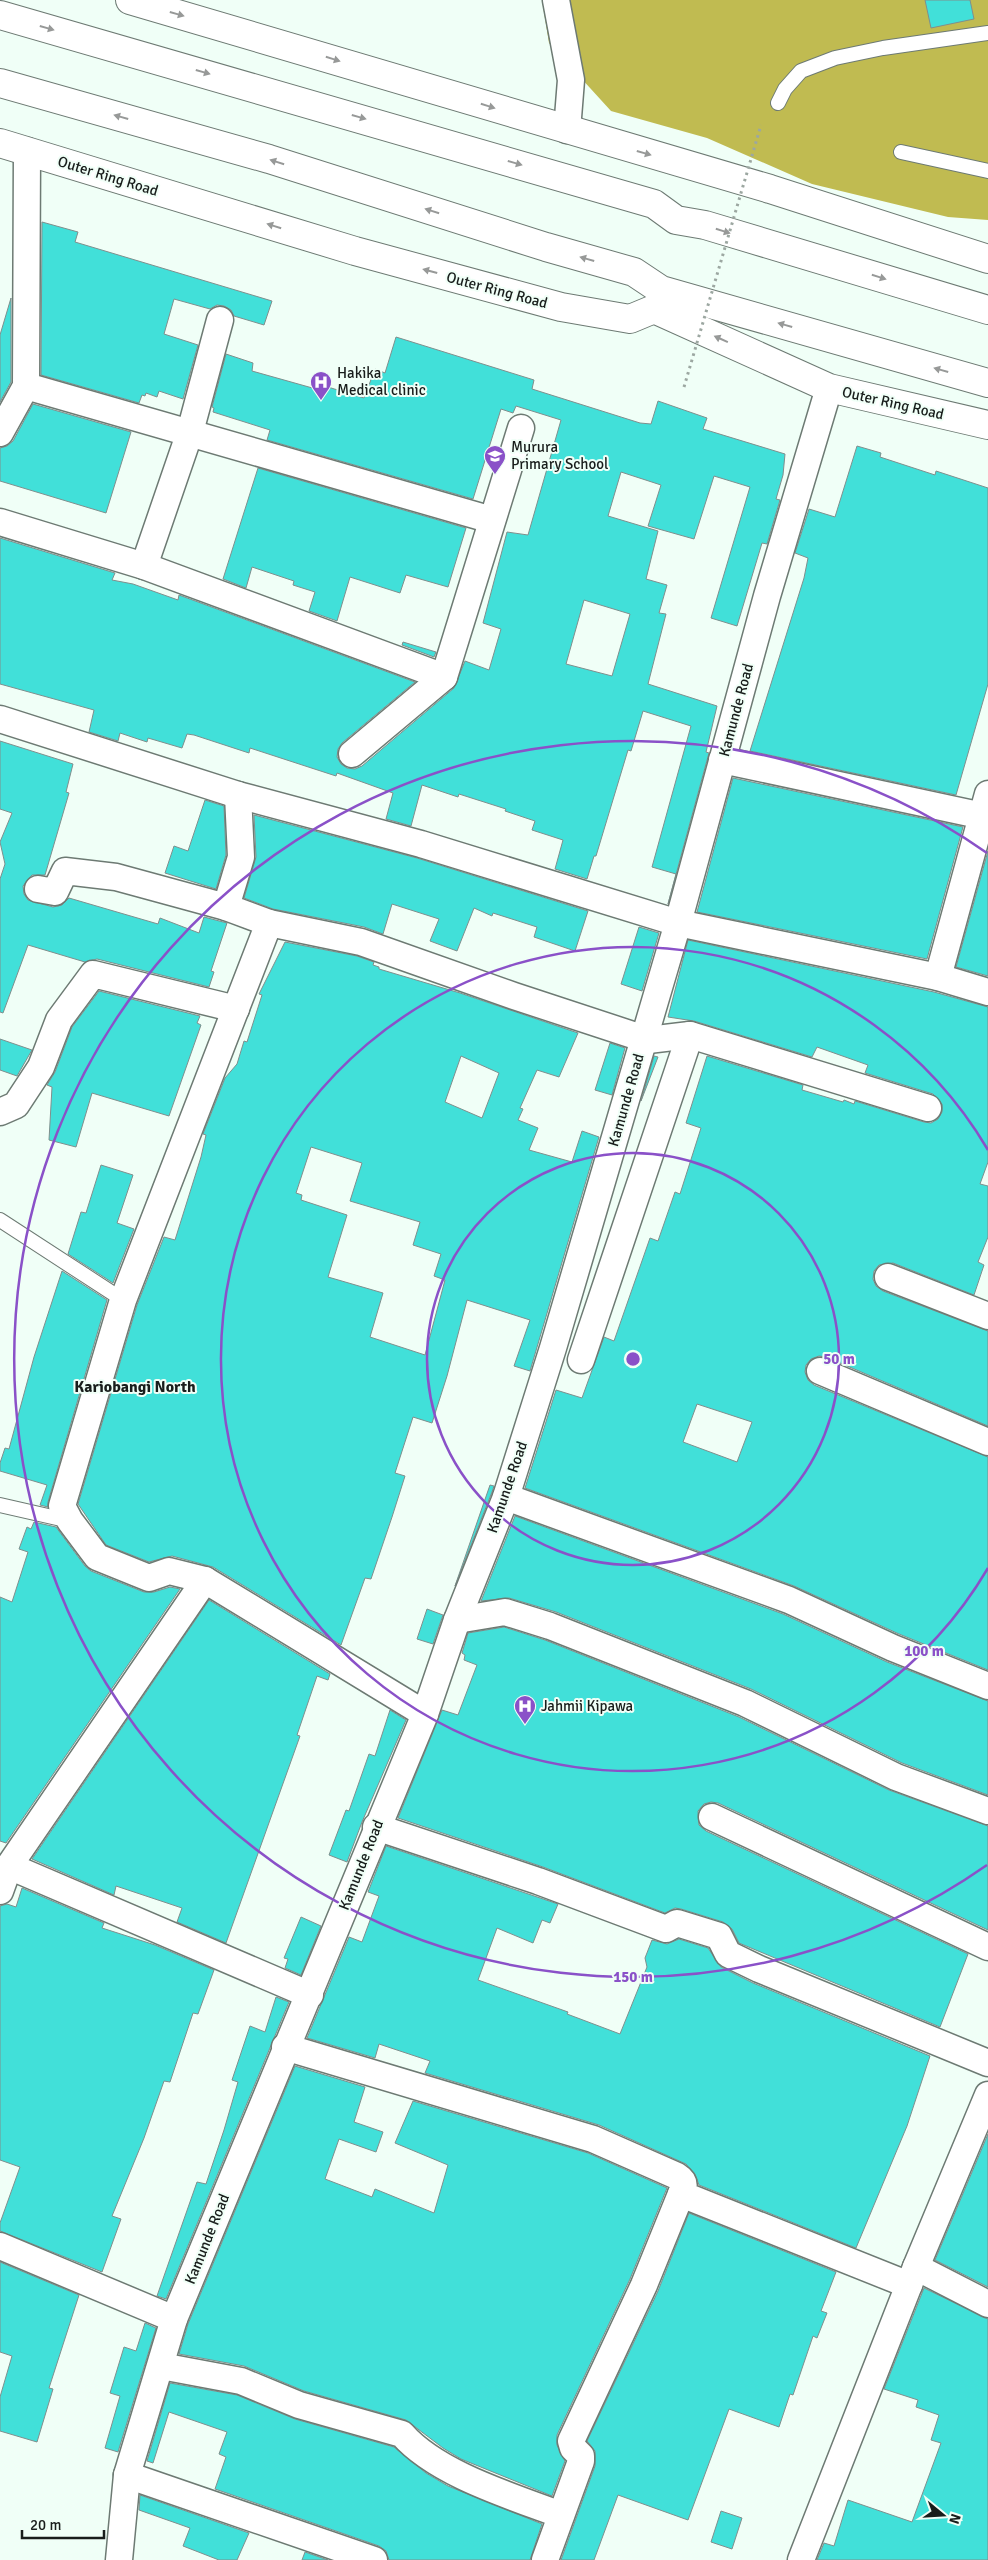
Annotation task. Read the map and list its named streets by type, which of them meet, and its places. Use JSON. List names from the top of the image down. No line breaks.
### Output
{"streets":{"main road":["Outer Ring Road"],"street":["Kamunde Road"]},"crossings":[["Outer Ring Road","Kamunde Road"]],"districts":["Kariobangi North"],"places":{"hospital":["Hakika Medical clinic","Jahmii Kipawa"],"school or university":["Murura Primary School"]},"scale_bar":"20 m","north":"right","rings":["50 m","100 m","150 m"]}
